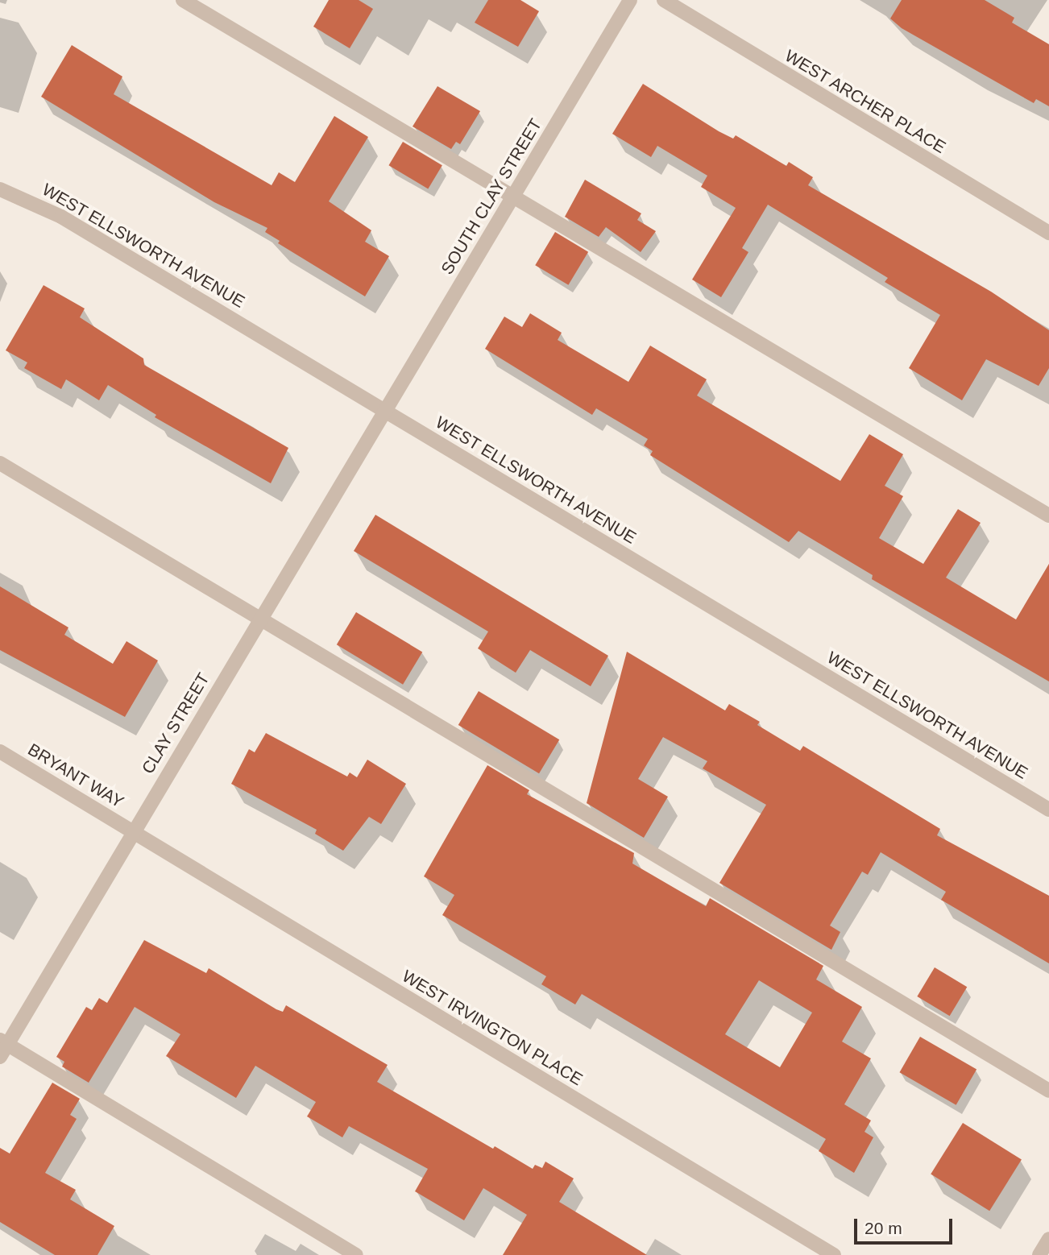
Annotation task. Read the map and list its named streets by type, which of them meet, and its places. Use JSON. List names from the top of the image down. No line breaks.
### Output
{"streets":{"street":["WEST ARCHER PLACE","SOUTH CLAY STREET","WEST ELLSWORTH AVENUE","CLAY STREET","BRYANT WAY","WEST IRVINGTON PLACE"]},"crossings":[["SOUTH CLAY STREET","WEST ELLSWORTH AVENUE"],["SOUTH CLAY STREET","CLAY STREET"],["WEST ELLSWORTH AVENUE","CLAY STREET"],["CLAY STREET","BRYANT WAY"],["CLAY STREET","WEST IRVINGTON PLACE"],["BRYANT WAY","WEST IRVINGTON PLACE"]],"scale_bar":"20 m"}
